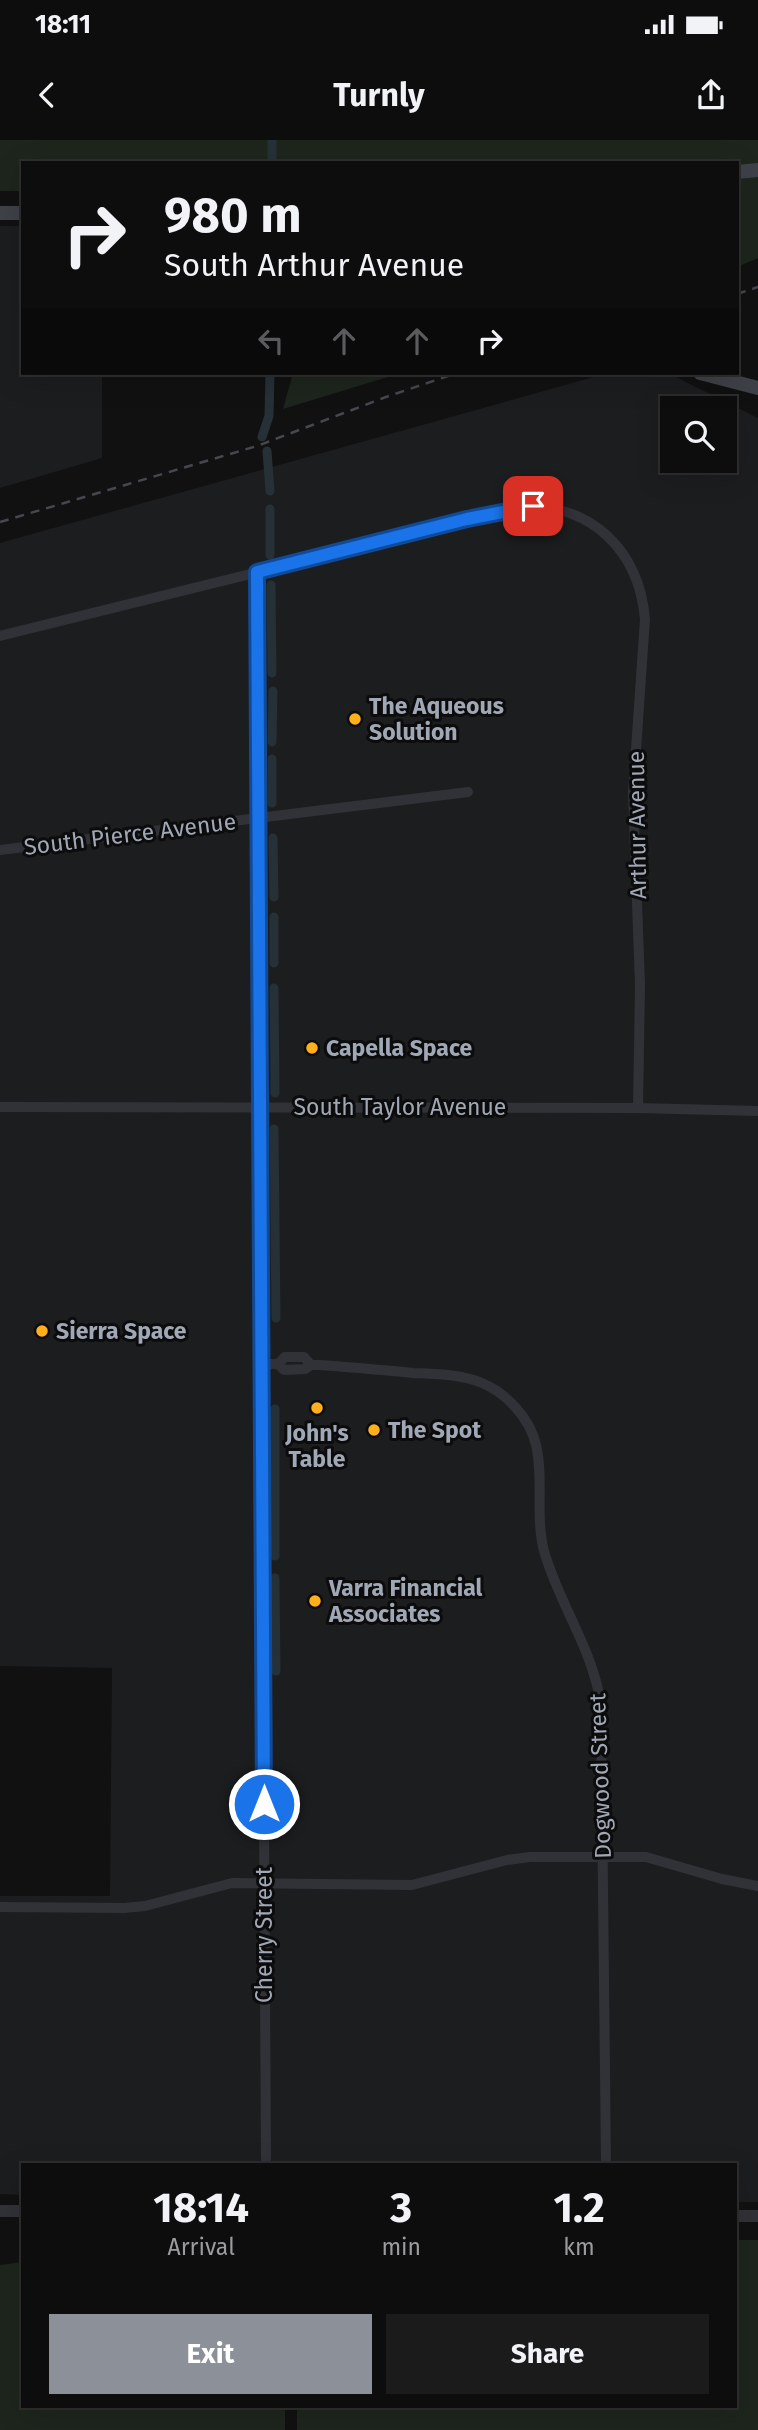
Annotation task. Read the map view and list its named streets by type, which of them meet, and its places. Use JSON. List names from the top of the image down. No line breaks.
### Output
{"streets":{"street":["Arthur Avenue","South Pierce Avenue","South Taylor Avenue","Dogwood Street","Cherry Street"]},"crossings":[["Arthur Avenue","South Taylor Avenue"],["Arthur Avenue","Cherry Street"],["South Pierce Avenue","Cherry Street"],["South Taylor Avenue","Cherry Street"],["Dogwood Street","Cherry Street"]],"places":["The Aqueous Solution","Capella Space","Sierra Space","John's Table","The Spot","Varra Financial Associates"],"page":{"status":"18:11","header":"Turnly","turn":["980 m","South Arthur Avenue"],"eta":["18:14","Arrival","3","min","1.2","km"],"buttons":["Exit","Share"]}}
